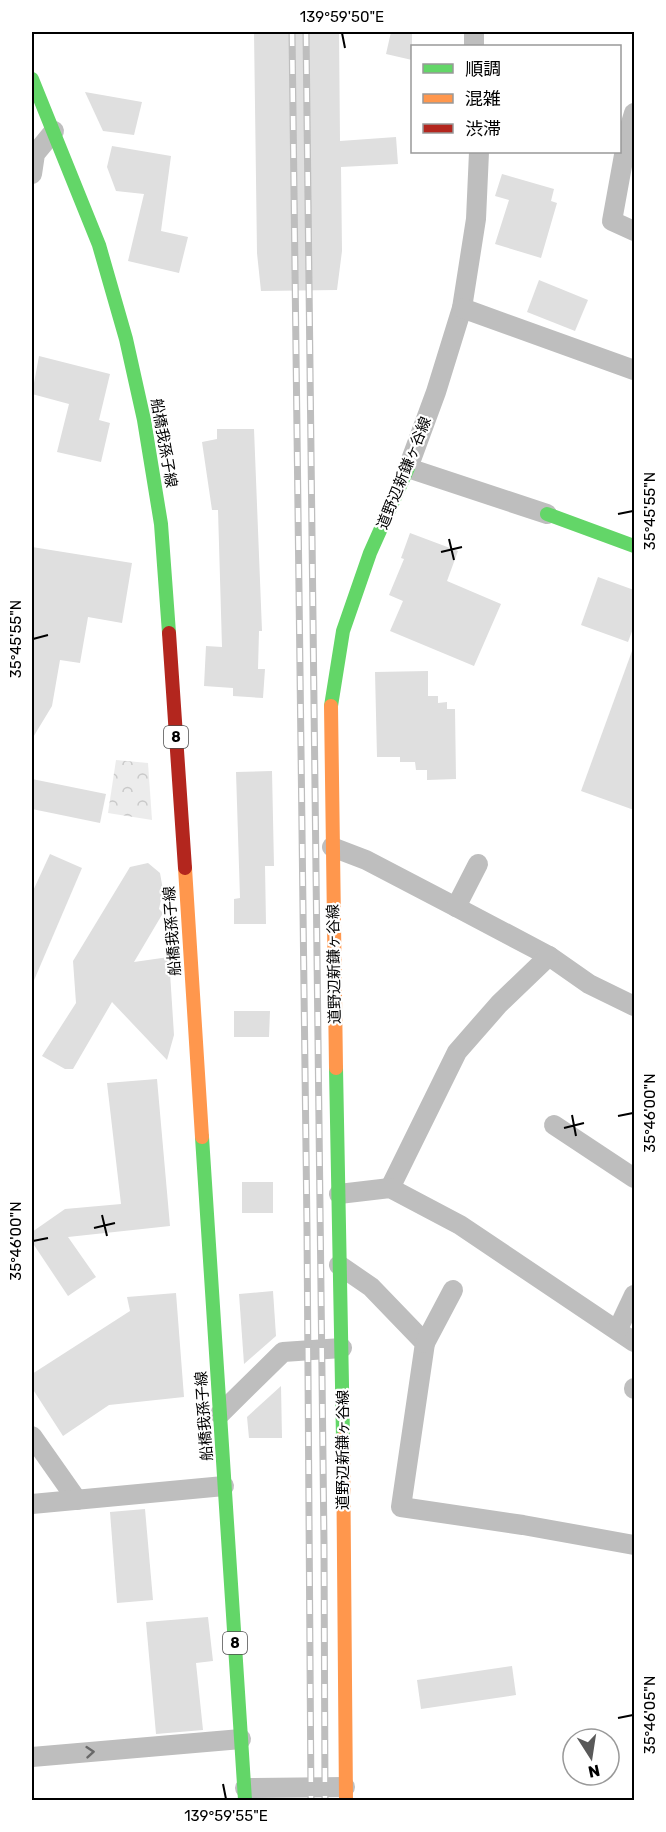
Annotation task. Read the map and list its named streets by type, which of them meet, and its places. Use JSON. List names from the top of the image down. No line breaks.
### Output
{"streets":{"main road":["船橋我孫子線","道野辺新鎌ヶ谷線","8"]},"legend":["順調","混雑","渋滞"],"north":"bottom","coordinates":["139°59'50\"E","35°45'55\"N","35°46'00\"N","35°46'05\"N","139°59'55\"E"]}
